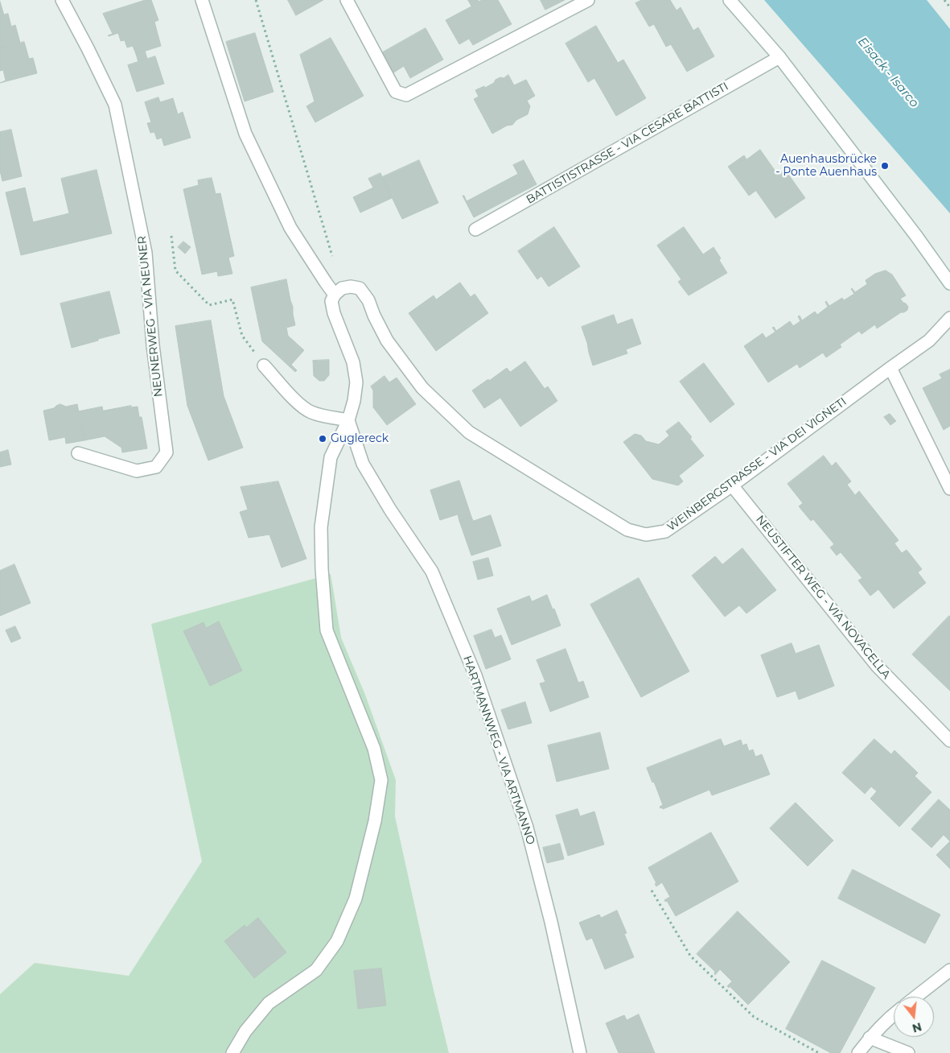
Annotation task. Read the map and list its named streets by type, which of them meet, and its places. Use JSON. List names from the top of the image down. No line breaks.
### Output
{"streets":{"street":["BATTISTISTRASSE - VIA CESARE BATTISTI","NEUNERWEG - VIA NEUNER","WEINBERGSTRASSE - VIA DEI VIGNETI","NEUSTIFTER WEG - VIA NOVACELLA","HARTMANNWEG - VIA ARTMANNO"]},"crossings":[["WEINBERGSTRASSE - VIA DEI VIGNETI","NEUSTIFTER WEG - VIA NOVACELLA"]],"water":["Eisack - Isarco"],"places":["Auenhausbrücke - Ponte Auenhaus","Guglereck"],"north":"bottom"}
